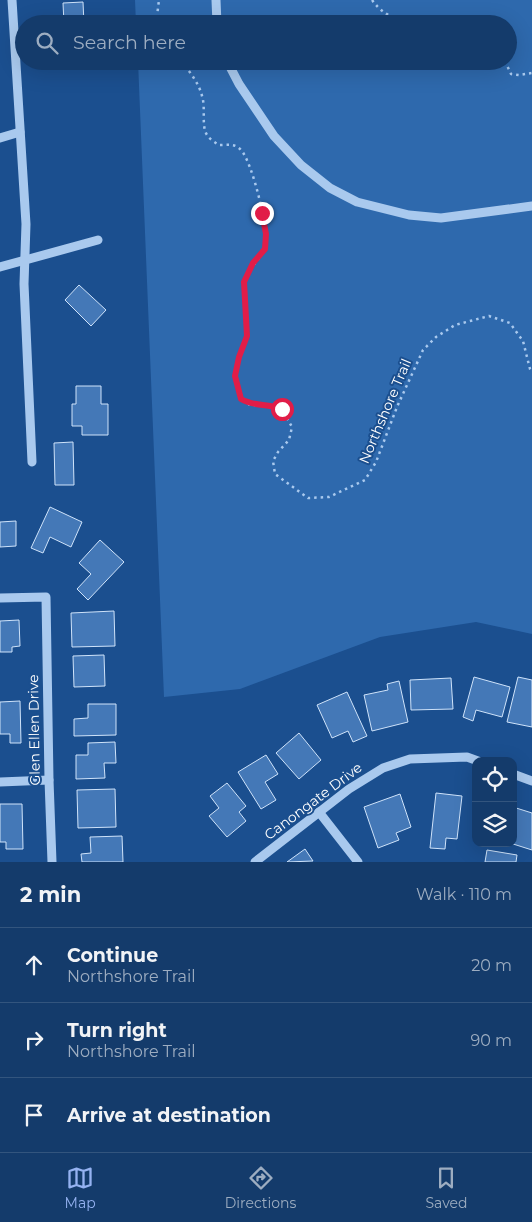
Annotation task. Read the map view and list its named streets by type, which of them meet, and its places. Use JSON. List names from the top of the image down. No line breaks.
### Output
{"streets":{"street":["Glen Ellen Drive","Canongate Drive"],"path":["Northshore Trail"]},"page":{"search":"Search here","heading":["2 min","Walk · 110 m"],"list":[["Continue","Northshore Trail","20 m"],["Turn right","Northshore Trail","90 m"],"Arrive at destination"],"nav":["Map","Directions","Saved"]}}
